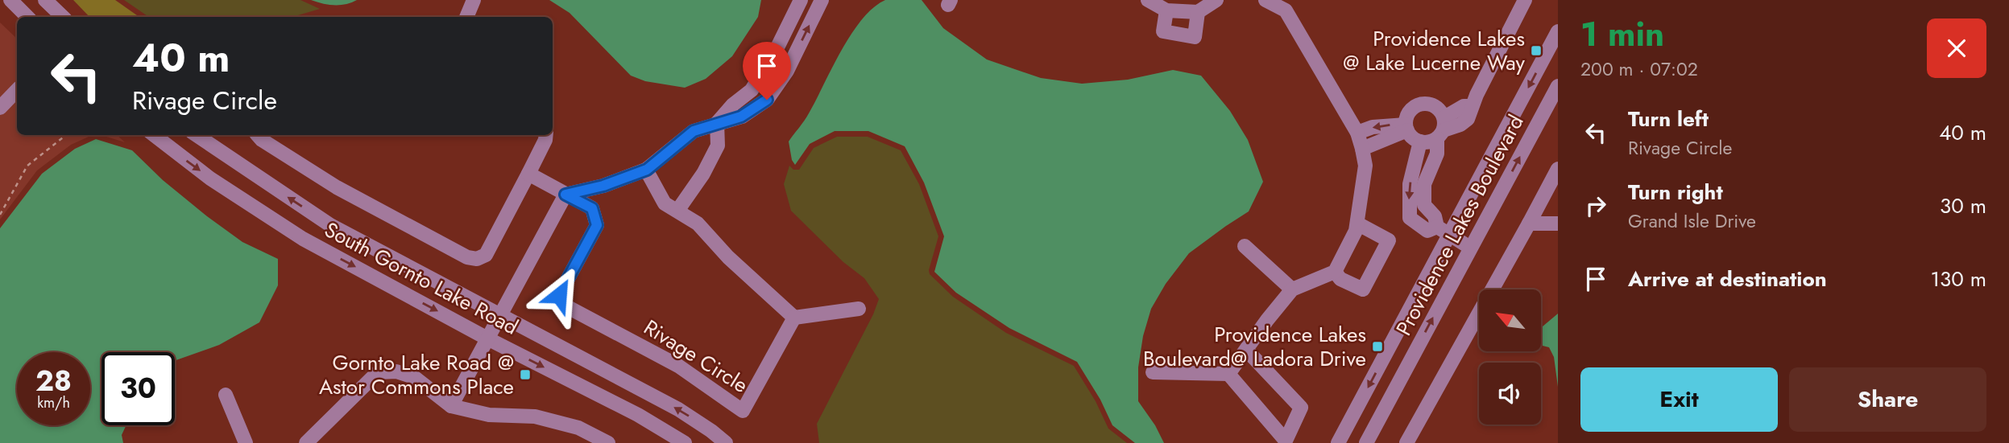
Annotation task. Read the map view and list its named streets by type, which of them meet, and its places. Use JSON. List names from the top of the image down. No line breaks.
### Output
{"streets":{"street":["Providence Lakes Boulevard","South Gornto Lake Road","Rivage Circle"]},"places":{"transit":["Providence Lakes @ Lake Lucerne Way","Providence Lakes Boulevard@ Ladora Drive","Gornto Lake Road @ Astor Commons Place"]},"north":"top left","page":{"heading":["1 min","200 m · 07:02"],"turn":["40 m","Rivage Circle"],"list":[{"name":"Turn left","note":"Rivage Circle","value":"40 m"},{"name":"Turn right","note":"Grand Isle Drive","value":"30 m"},{"name":"Arrive at destination","value":"130 m"}],"speed":"28 km/h","limit":"30","buttons":["Exit","Share"]}}
